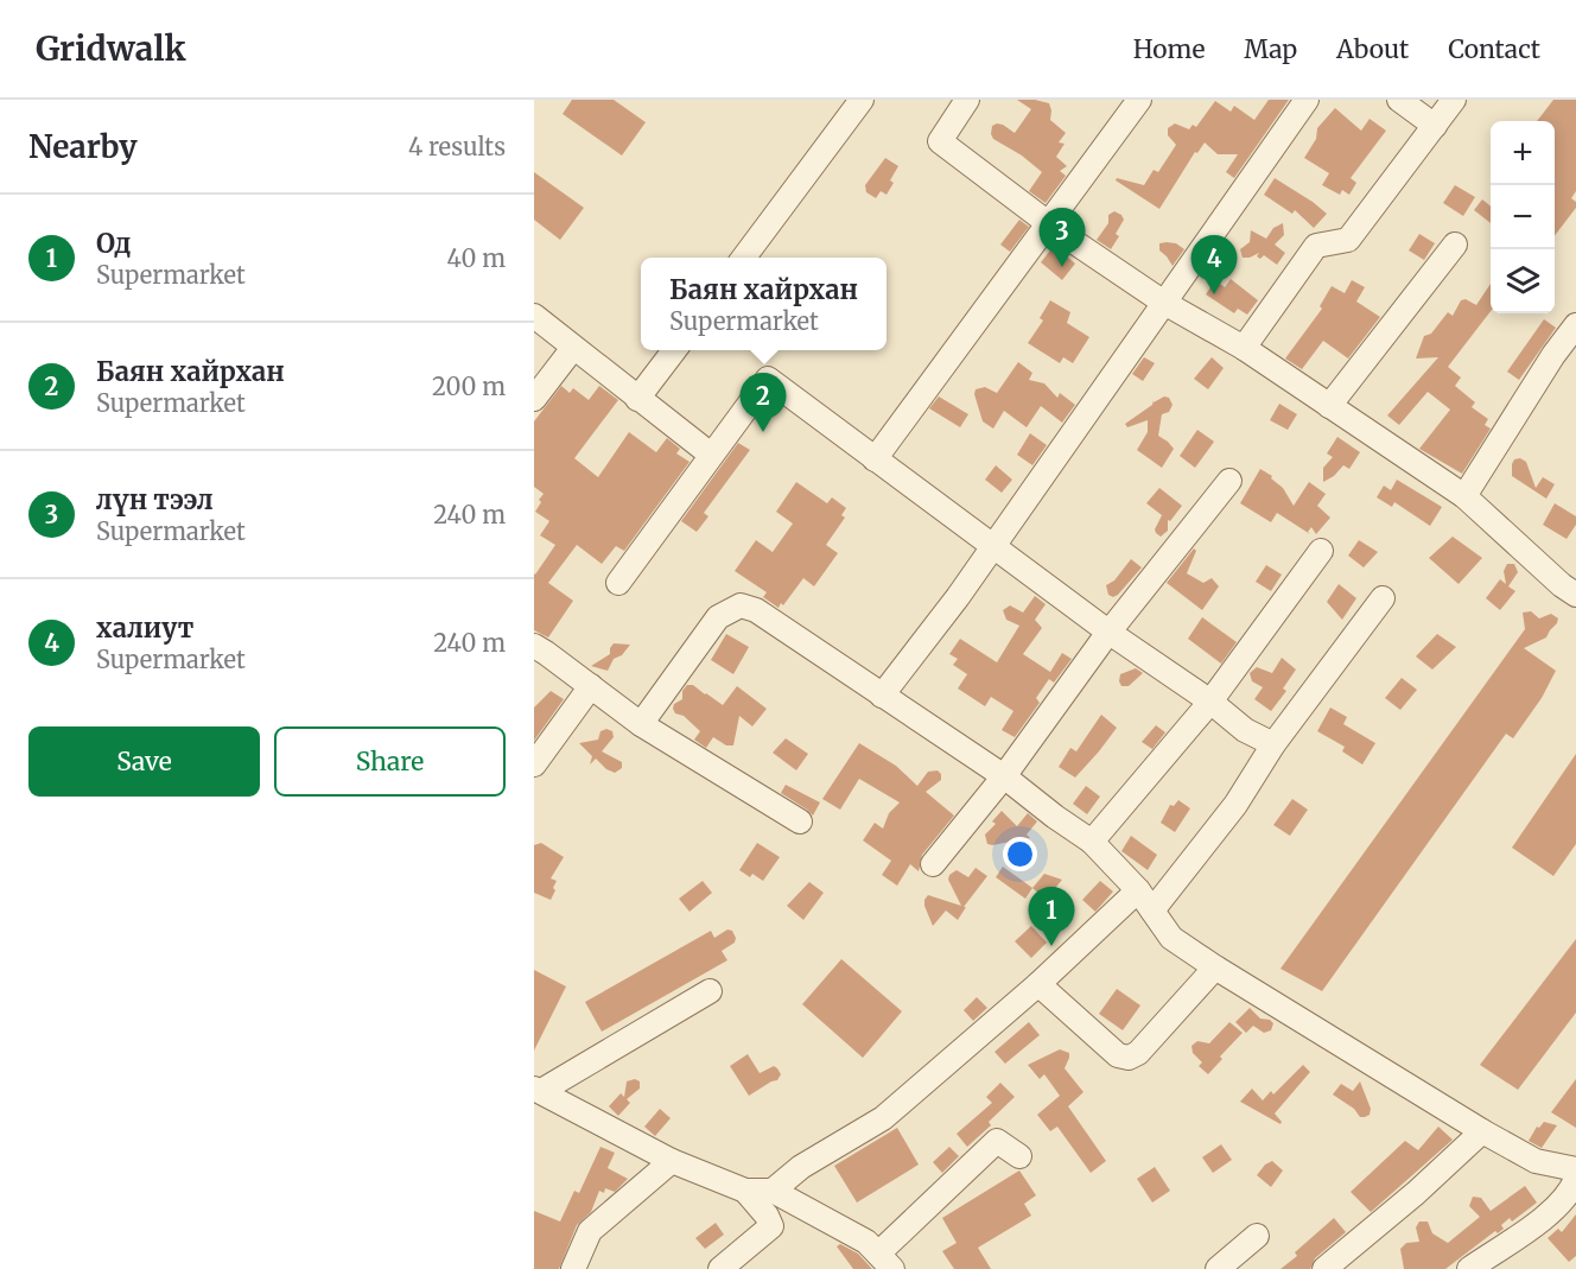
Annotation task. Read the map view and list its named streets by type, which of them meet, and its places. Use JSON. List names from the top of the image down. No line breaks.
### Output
{"page":{"header":"Gridwalk","nav":["Home","Map","About","Contact"],"heading":["Nearby","4 results"],"map_buttons":["+","−"],"list":[{"mark":"1","name":"Од","note":"Supermarket","value":"40 m"},{"mark":"2","name":"Баян хайрхан","note":"Supermarket","value":"200 m"},{"mark":"3","name":"лүн тээл","note":"Supermarket","value":"240 m"},{"mark":"4","name":"халиут","note":"Supermarket","value":"240 m"}],"pins":["3","4","2","1"],"popup":["Баян хайрхан","Supermarket"],"buttons":["Save","Share"]}}
